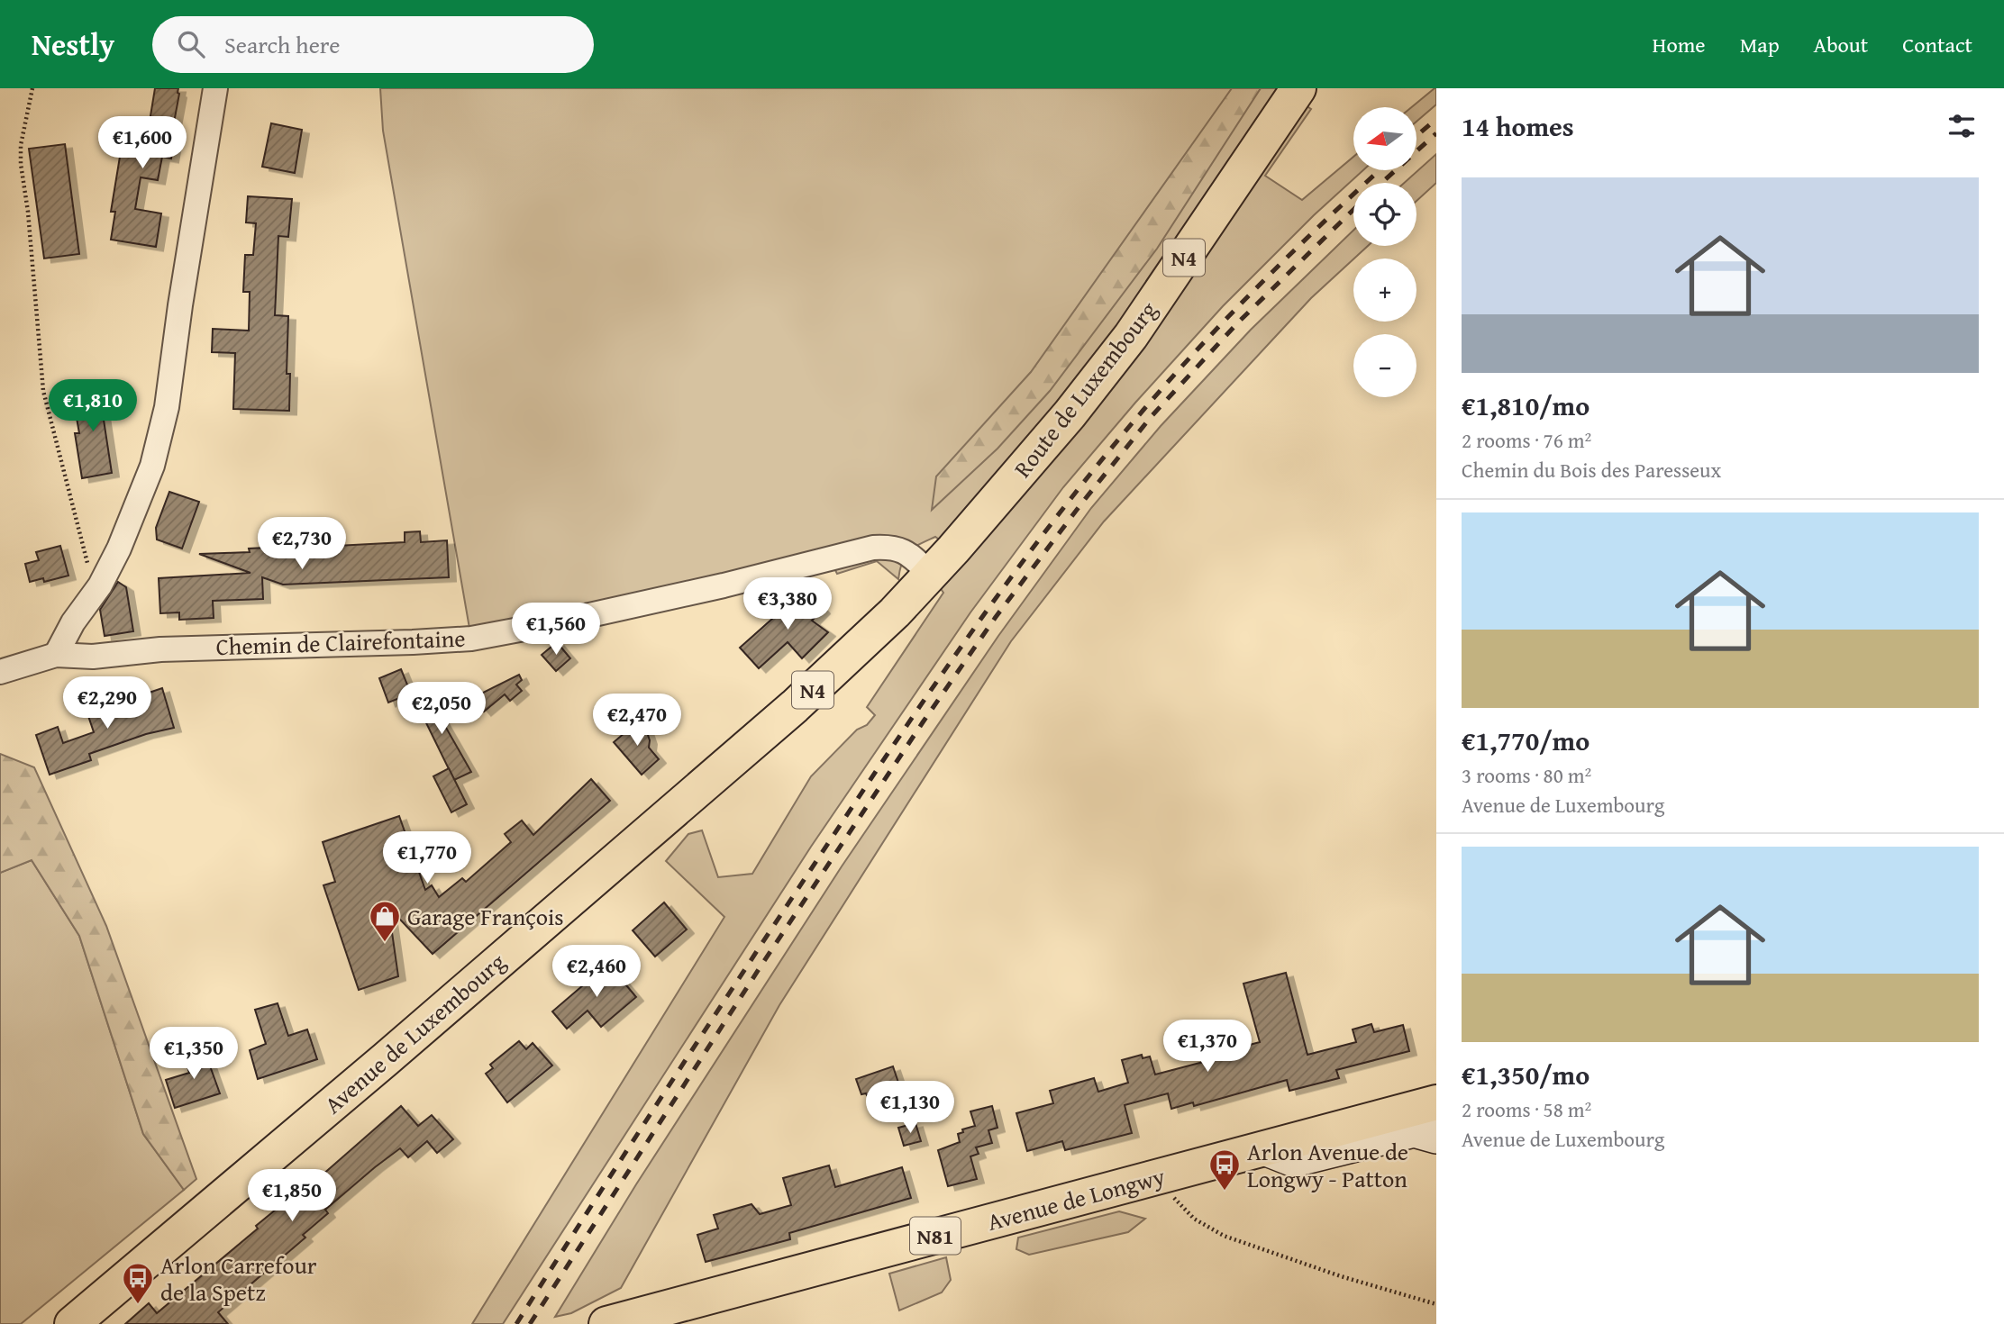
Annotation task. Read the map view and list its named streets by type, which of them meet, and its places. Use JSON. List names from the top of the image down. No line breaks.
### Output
{"streets":{"main road":["N4","Route de Luxembourg","Avenue de Luxembourg","Avenue de Longwy","N81"],"street":["Chemin de Clairefontaine"]},"crossings":[["Route de Luxembourg","Chemin de Clairefontaine"],["Route de Luxembourg","Avenue de Luxembourg"]],"places":{"shop":["Garage François"],"bus stop":["Arlon Avenue de Longwy - Patton","Arlon Carrefour de la Spetz"]},"north":"left","page":{"header":"Nestly","search":"Search here","nav":["Home","Map","About","Contact"],"heading":"14 homes","map_buttons":["+","−"],"price":["€1,600","€1,810","€2,730","€3,380","€1,560","€2,290","€2,050","€2,470","€1,770","€2,460","€1,370","€1,350","€1,130","€1,850"],"list":[{"name":"€1,810/mo","note":"2 rooms · 76 m² · Chemin du Bois des Paresseux"},{"name":"€1,770/mo","note":"3 rooms · 80 m² · Avenue de Luxembourg"},{"name":"€1,350/mo","note":"2 rooms · 58 m² · Avenue de Luxembourg"}]}}
